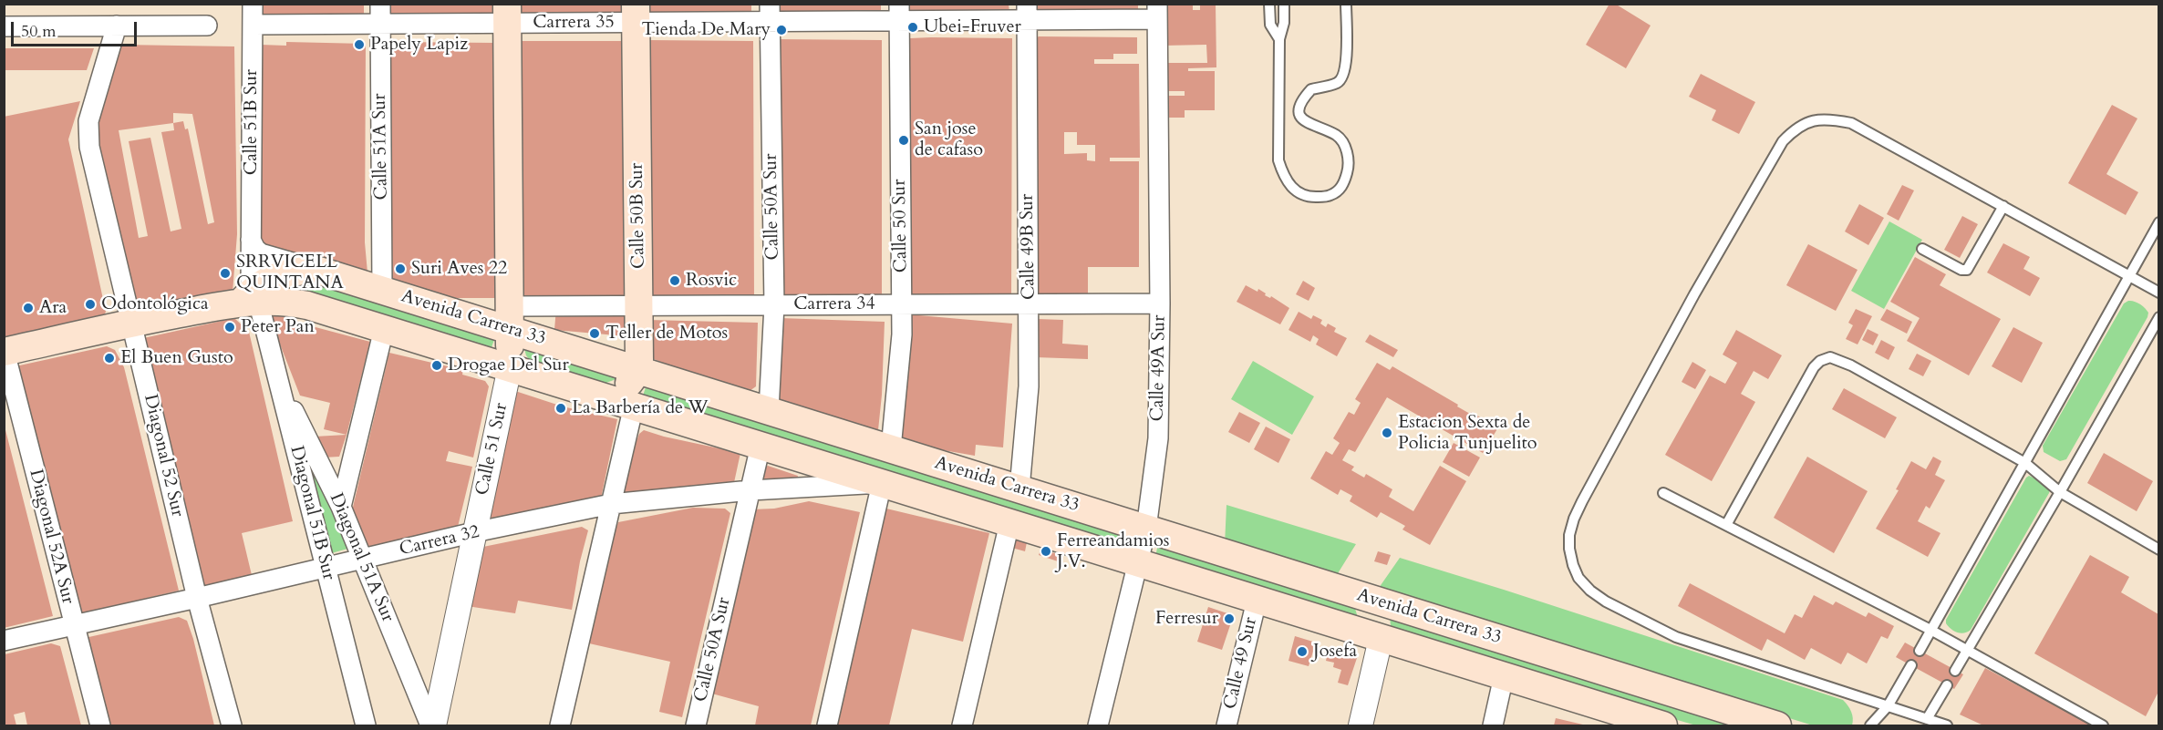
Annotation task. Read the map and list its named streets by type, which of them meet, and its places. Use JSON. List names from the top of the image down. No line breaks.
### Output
{"streets":{"main road":["Calle 50B Sur","Avenida Carrera 33","Calle 51 Sur"],"street":["Carrera 35","Calle 51B Sur","Calle 51A Sur","Calle 50A Sur","Calle 50 Sur","Calle 49B Sur","Carrera 34","Calle 49A Sur","Diagonal 52 Sur","Diagonal 51B Sur","Diagonal 52A Sur","Carrera 32","Diagonal 51A Sur","Calle 49 Sur"]},"crossings":[["Carrera 35","Calle 51B Sur"],["Carrera 35","Calle 51A Sur"],["Carrera 35","Calle 50A Sur"],["Carrera 35","Calle 50B Sur"],["Carrera 35","Calle 50 Sur"],["Carrera 35","Calle 49B Sur"],["Carrera 35","Calle 49A Sur"],["Carrera 35","Calle 51 Sur"],["Calle 51B Sur","Avenida Carrera 33"],["Calle 51B Sur","Diagonal 51B Sur"],["Calle 51A Sur","Avenida Carrera 33"],["Calle 50A Sur","Carrera 34"],["Calle 50A Sur","Avenida Carrera 33"],["Calle 50A Sur","Carrera 32"],["Calle 50B Sur","Carrera 34"],["Calle 50B Sur","Avenida Carrera 33"],["Calle 50 Sur","Carrera 34"],["Calle 50 Sur","Avenida Carrera 33"],["Calle 49B Sur","Carrera 34"],["Calle 49B Sur","Avenida Carrera 33"],["Carrera 34","Avenida Carrera 33"],["Carrera 34","Calle 49A Sur"],["Carrera 34","Calle 51 Sur"],["Avenida Carrera 33","Calle 49A Sur"],["Avenida Carrera 33","Calle 51 Sur"],["Avenida Carrera 33","Diagonal 52 Sur"],["Avenida Carrera 33","Diagonal 51B Sur"],["Avenida Carrera 33","Diagonal 52A Sur"],["Avenida Carrera 33","Carrera 32"],["Avenida Carrera 33","Calle 49 Sur"],["Calle 51 Sur","Carrera 32"],["Calle 51 Sur","Diagonal 51A Sur"],["Diagonal 52 Sur","Carrera 32"],["Diagonal 51B Sur","Carrera 32"],["Diagonal 51B Sur","Diagonal 51A Sur"],["Diagonal 52A Sur","Carrera 32"],["Carrera 32","Diagonal 51A Sur"]],"places":["Ubei-Fruver","Tienda De Mary","Papely Lapiz","San jose de cafaso","Suri Aves 22","SRRVICELL QUINTANA","Rosvic","Odontológica","Ara","Peter Pan","Teller de Motos","El Buen Gusto","Drogae Del Sur","La Barbería de W","Estacion Sexta de Policia Tunjuelito","Ferreandamios J.V.","Ferresur","Josefa"],"scale_bar":"50 m"}
